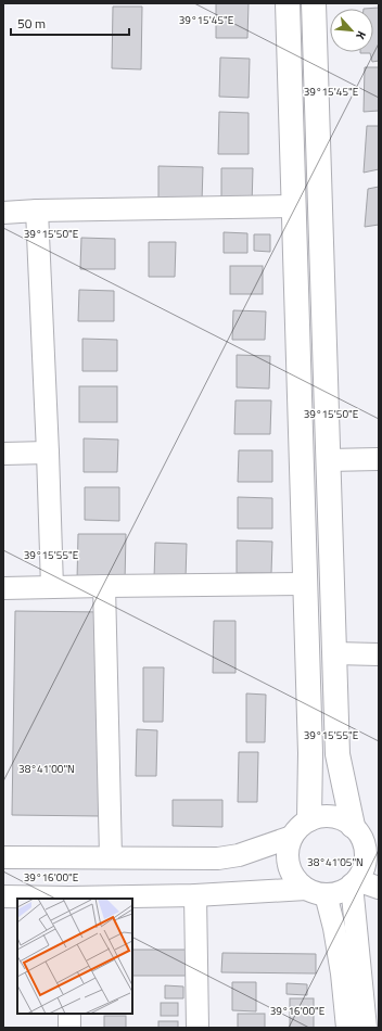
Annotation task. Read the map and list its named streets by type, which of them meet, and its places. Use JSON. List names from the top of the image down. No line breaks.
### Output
{"scale_bar":"50 m","north":"bottom right","coordinates":["39°15'45\"E","39°15'50\"E","39°15'55\"E","38°41'00\"N","38°41'05\"N","39°16'00\"E"]}
